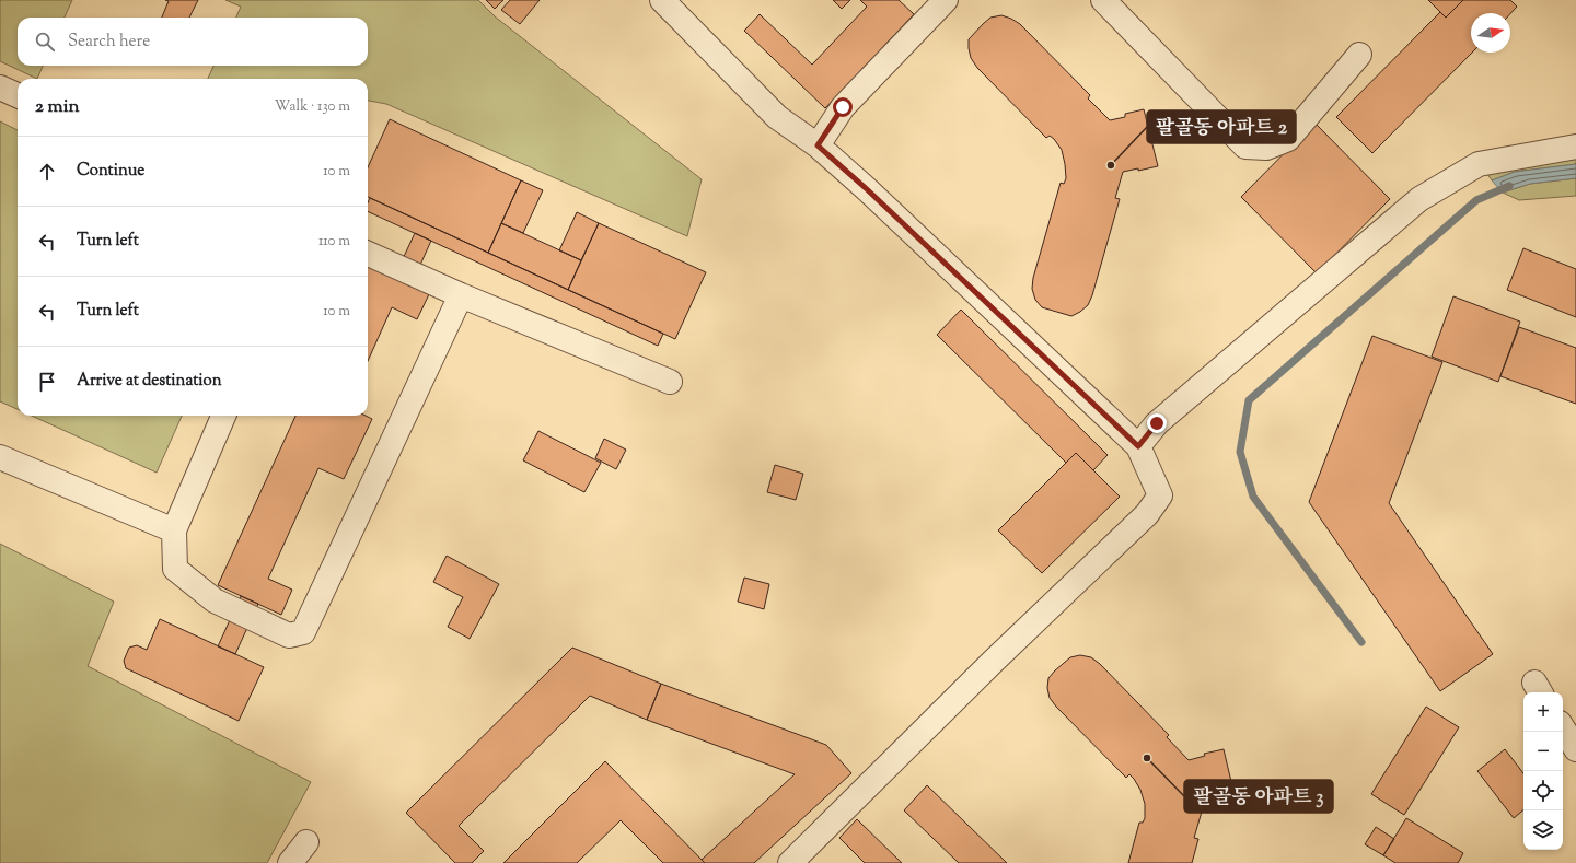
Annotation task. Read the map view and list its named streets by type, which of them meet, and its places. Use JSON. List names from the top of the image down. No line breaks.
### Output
{"places":["팔골동 아파트 2","팔골동 아파트 3"],"north":"right","page":{"search":"Search here","heading":["2 min","Walk · 130 m"],"list":[["Continue","10 m"],["Turn left","110 m"],["Turn left","10 m"],"Arrive at destination"],"map_buttons":["+","−"]}}
